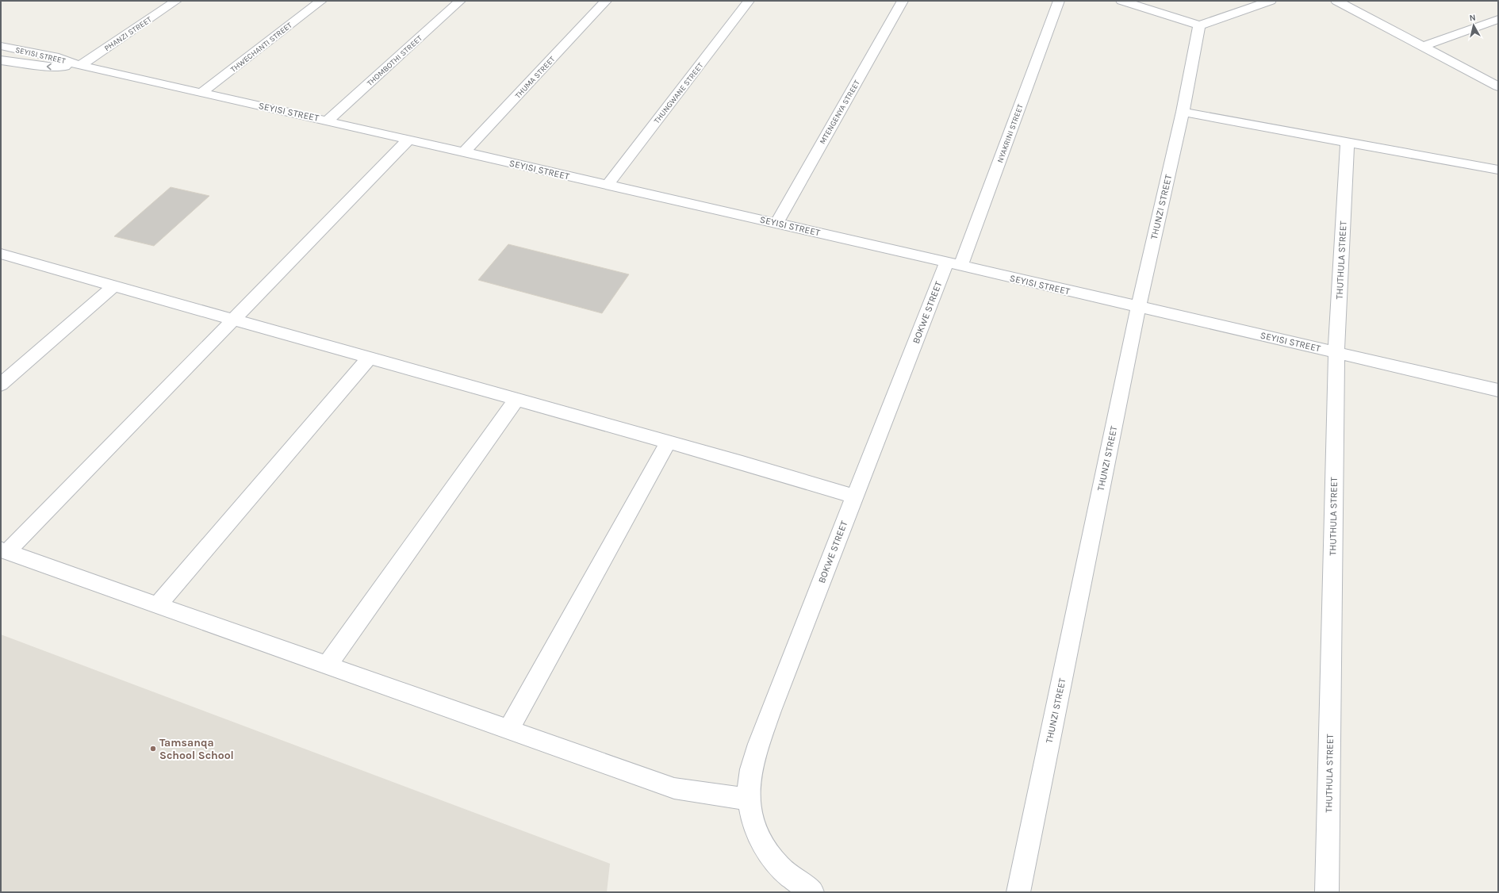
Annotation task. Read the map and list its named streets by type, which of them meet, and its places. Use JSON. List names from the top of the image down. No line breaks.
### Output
{"streets":{"street":["PHANZI STREET","THWECHANTI STREET","SEYISI STREET","THOMBOTHI STREET","THUMA STREET","THUNGWANE STREET","MTENGENYA STREET","NYAKRINI STREET","THUNZI STREET","THUTHULA STREET","BOKWE STREET"]},"crossings":[["PHANZI STREET","SEYISI STREET"],["THWECHANTI STREET","SEYISI STREET"],["SEYISI STREET","THOMBOTHI STREET"],["SEYISI STREET","THUMA STREET"],["SEYISI STREET","THUNGWANE STREET"],["SEYISI STREET","MTENGENYA STREET"],["SEYISI STREET","NYAKRINI STREET"],["SEYISI STREET","THUNZI STREET"],["SEYISI STREET","THUTHULA STREET"],["SEYISI STREET","BOKWE STREET"],["NYAKRINI STREET","BOKWE STREET"]],"places":["Tamsanqa School School"],"north":"top"}
